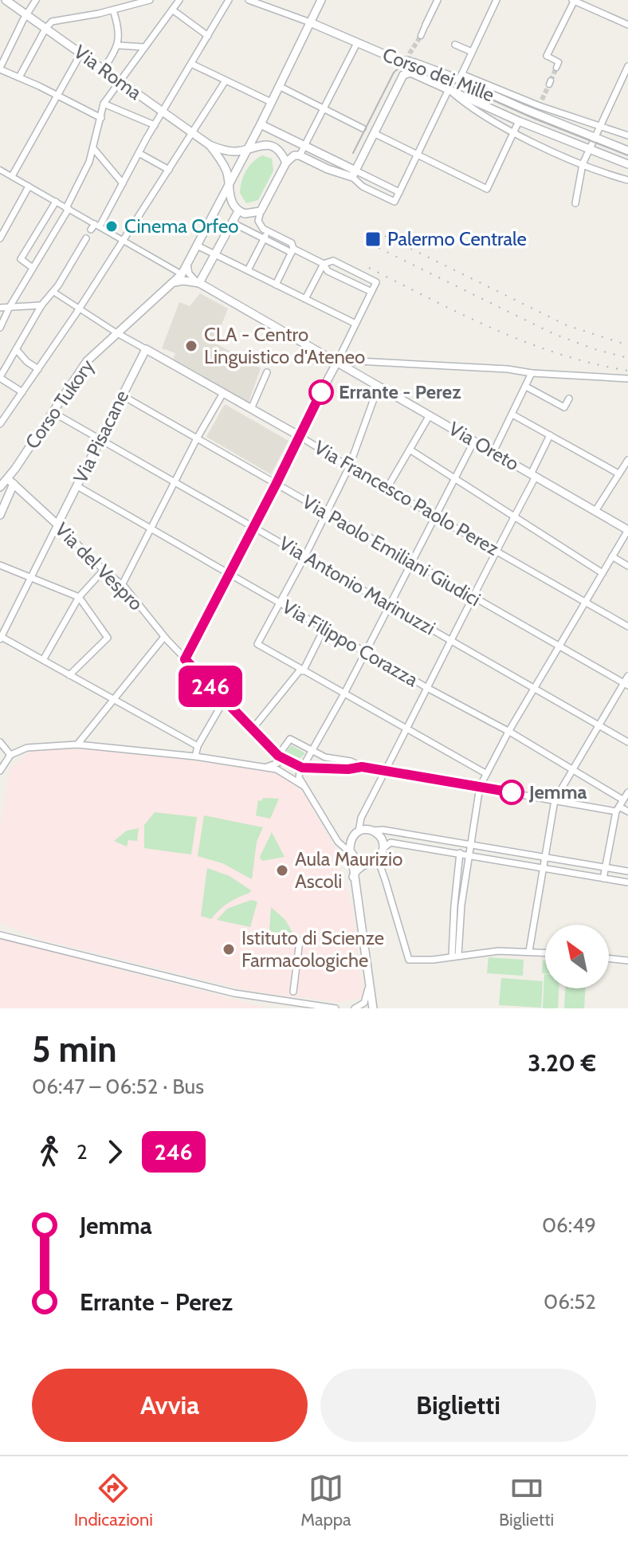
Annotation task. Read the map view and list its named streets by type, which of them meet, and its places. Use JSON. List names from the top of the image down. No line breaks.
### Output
{"streets":{"street":["Via Roma","Corso dei Mille","Corso Tukory","Via Pisacane","Via Oreto","Via Francesco Paolo Perez","Via Paolo Emiliani Giudici","Via del Vespro","Via Antonio Marinuzzi","Via Filippo Corazza"]},"crossings":[["Corso Tukory","Via Francesco Paolo Perez"],["Corso Tukory","Via del Vespro"],["Corso Tukory","Via Antonio Marinuzzi"],["Via Pisacane","Via Francesco Paolo Perez"],["Via Pisacane","Via Paolo Emiliani Giudici"],["Via Pisacane","Via del Vespro"],["Via Pisacane","Via Antonio Marinuzzi"],["Via Pisacane","Via Filippo Corazza"]],"places":{"other":["Cinema Orfeo","CLA - Centro Linguistico d'Ateneo","Errante - Perez","Jemma","Aula Maurizio Ascoli","Istituto di Scienze Farmacologiche"],"transit":["Palermo Centrale"]},"lines":["bus line 246"],"north":"top left","page":{"on_map":"246","heading":["5 min","06:47 – 06:52 · Bus","3.20 €"],"legs":["2","246"],"list":[{"name":"Jemma","value":"06:49"},{"name":"Errante - Perez","value":"06:52"}],"buttons":["Avvia","Biglietti"],"tabs":["Indicazioni","Mappa","Biglietti"]}}
